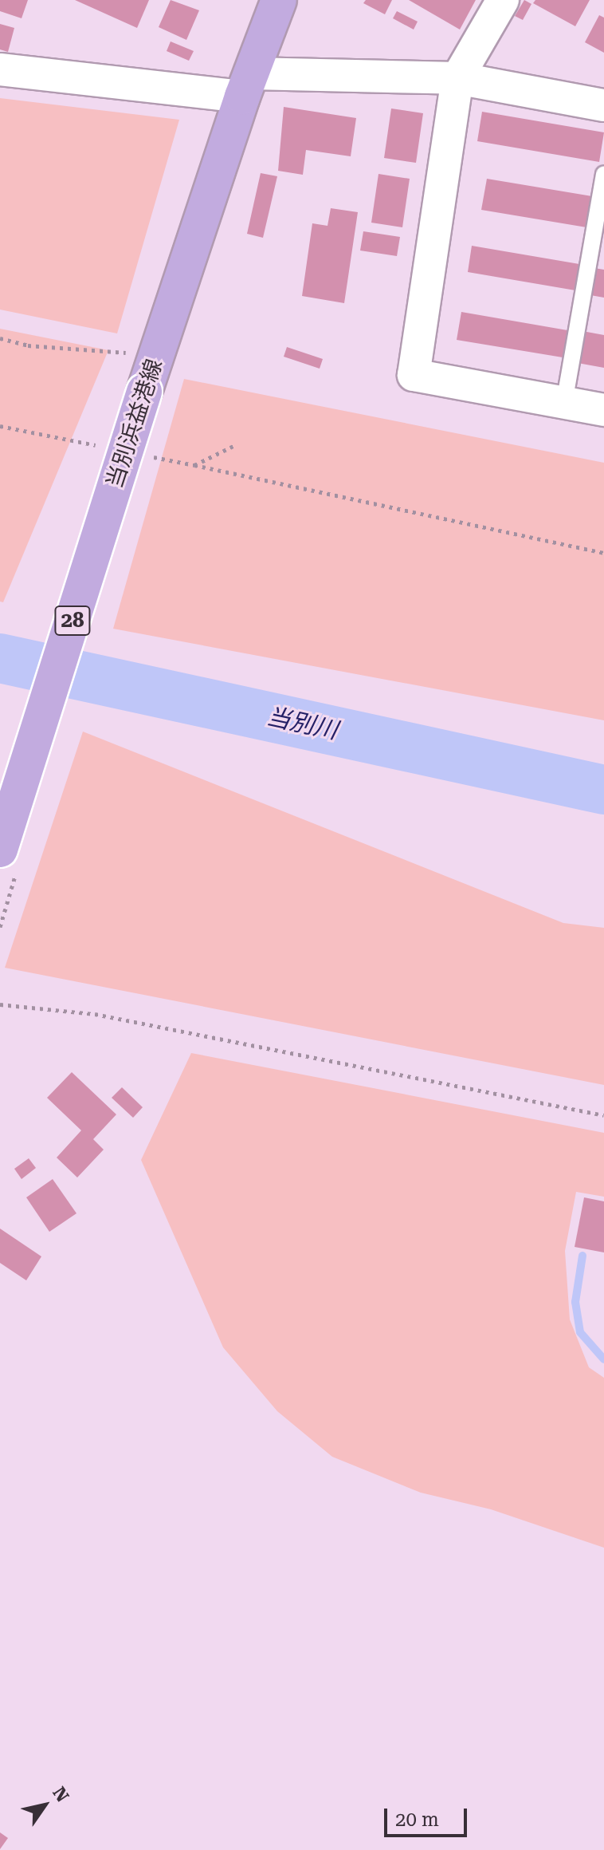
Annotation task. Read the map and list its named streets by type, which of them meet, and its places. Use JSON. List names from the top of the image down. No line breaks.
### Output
{"streets":{"main road":["当別浜益港線","28"]},"water":["当別川"],"scale_bar":"20 m","north":"top right"}
